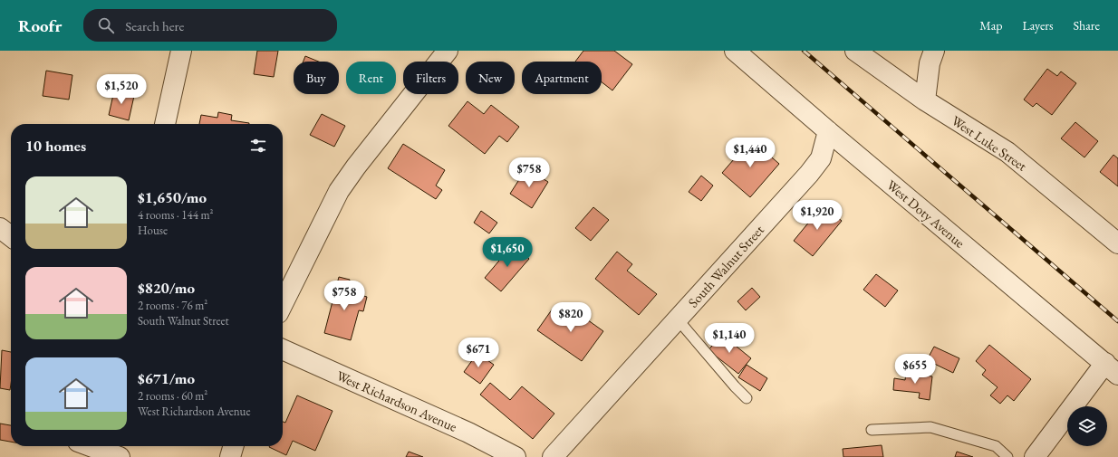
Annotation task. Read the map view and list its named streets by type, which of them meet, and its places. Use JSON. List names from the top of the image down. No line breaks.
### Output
{"streets":{"street":["West Luke Street","West Doty Avenue","South Walnut Street","West Richardson Avenue"]},"crossings":[["West Doty Avenue","South Walnut Street"]],"page":{"header":"Roofr","search":"Search here","nav":["Map","Layers","Share"],"chip":["Buy","Rent","Filters","New","Apartment"],"price":["$1,520","$1,440","$758","$1,920","$1,650","$758","$820","$1,140","$671","$655"],"heading":"10 homes","list":[{"name":"$1,650/mo","note":"4 rooms · 144 m² · House"},{"name":"$820/mo","note":"2 rooms · 76 m² · South Walnut Street"},{"name":"$671/mo","note":"2 rooms · 60 m² · West Richardson Avenue"}]}}
